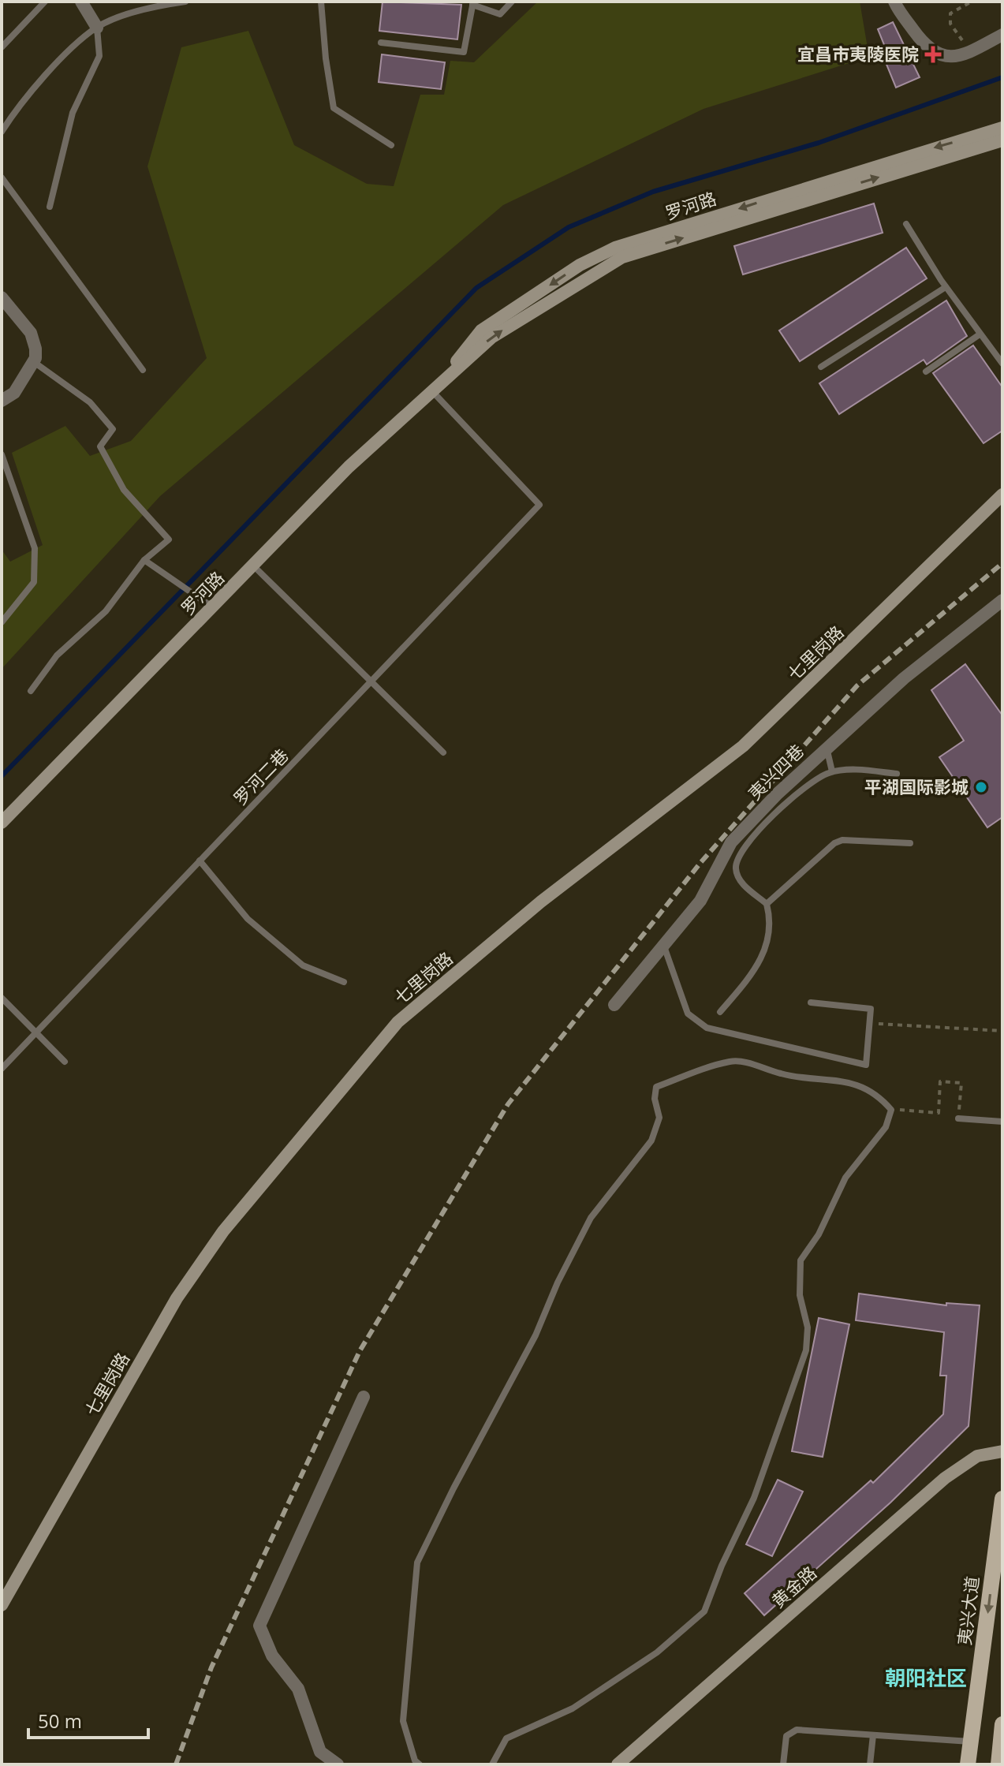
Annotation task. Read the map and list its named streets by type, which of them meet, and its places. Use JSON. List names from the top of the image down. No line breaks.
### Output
{"streets":{"main road":["罗河路","七里岗路","黄金路","夷兴大道"],"street":["夷兴四巷"],"lane":["罗河二巷"]},"crossings":[["罗河路","罗河二巷"]],"one_way":["夷兴大道"],"districts":["朝阳社区"],"places":{"health":["宜昌市夷陵医院"],"other":["平湖国际影城"]},"scale_bar":"50 m"}
